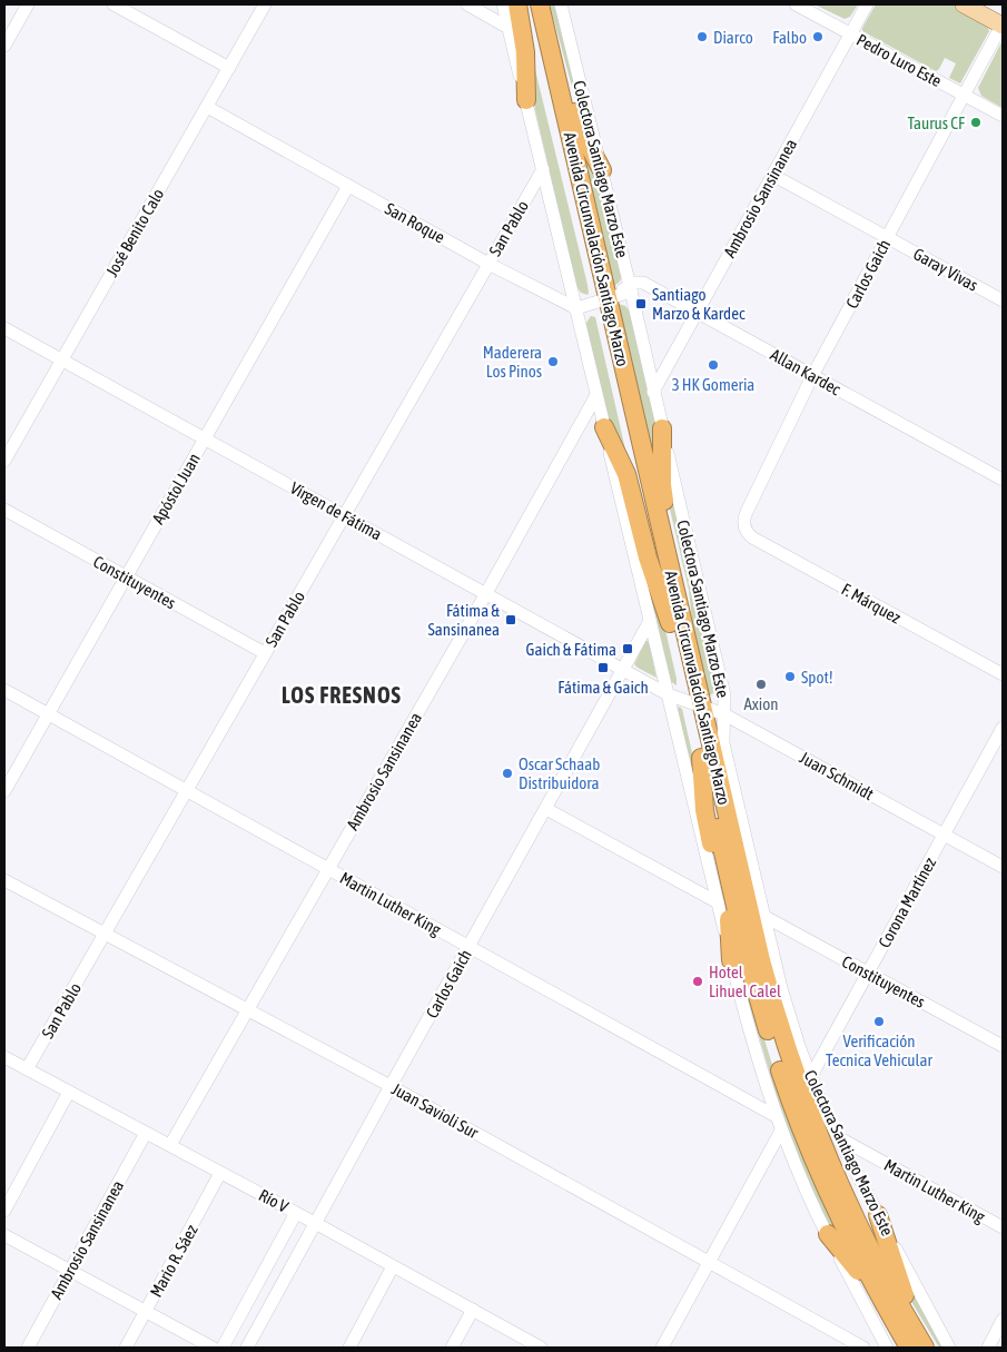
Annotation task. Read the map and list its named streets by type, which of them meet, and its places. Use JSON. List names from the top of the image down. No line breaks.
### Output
{"streets":{"highway":["Avenida Circunvalación Santiago Marzo"],"street":["Pedro Luro Este","Colectora Santiago Marzo Este","Ambrosio Sansinanea","San Roque","San Pablo","José Benito Calo","Garay Vivas","Carlos Gaich","Allan Kardec","Apóstol Juan","Vírgen de Fátima","Constituyentes","F. Márquez","Juan Schmidt","Corona Martínez","Martin Luther King","Juan Savioli Sur","Río V","Mario R. Sáez"]},"crossings":[["Pedro Luro Este","Ambrosio Sansinanea"],["Pedro Luro Este","Carlos Gaich"],["Colectora Santiago Marzo Este","Ambrosio Sansinanea"],["Colectora Santiago Marzo Este","Allan Kardec"],["Colectora Santiago Marzo Este","Constituyentes"],["Colectora Santiago Marzo Este","Juan Schmidt"],["Colectora Santiago Marzo Este","Corona Martínez"],["Colectora Santiago Marzo Este","Martin Luther King"],["Ambrosio Sansinanea","Garay Vivas"],["Ambrosio Sansinanea","Allan Kardec"],["Ambrosio Sansinanea","Vírgen de Fátima"],["Ambrosio Sansinanea","Martin Luther King"],["Ambrosio Sansinanea","Juan Savioli Sur"],["Ambrosio Sansinanea","Río V"],["San Roque","San Pablo"],["San Roque","José Benito Calo"],["San Roque","Apóstol Juan"],["San Pablo","Vírgen de Fátima"],["San Pablo","Constituyentes"],["San Pablo","Martin Luther King"],["San Pablo","Juan Savioli Sur"],["San Pablo","Río V"],["José Benito Calo","Vírgen de Fátima"],["Avenida Circunvalación Santiago Marzo","Juan Schmidt"],["Garay Vivas","Carlos Gaich"],["Carlos Gaich","Allan Kardec"],["Carlos Gaich","Vírgen de Fátima"],["Carlos Gaich","F. Márquez"],["Carlos Gaich","Martin Luther King"],["Carlos Gaich","Juan Savioli Sur"],["Carlos Gaich","Río V"],["Apóstol Juan","Vírgen de Fátima"],["Apóstol Juan","Constituyentes"],["Apóstol Juan","Martin Luther King"],["Vírgen de Fátima","Juan Schmidt"],["Constituyentes","Corona Martínez"],["Juan Schmidt","Corona Martínez"],["Río V","Mario R. Sáez"]],"districts":["LOS FRESNOS"],"places":{"other":["Diarco","Falbo","Taurus CF","Maderera Los Pinos","3 HK Gomeria","Spot!","Axion","Oscar Schaab Distribuidora","Hotel Lihuel Calel","Verificación Tecnica Vehicular"],"transit":["Santiago Marzo & Kardec","Fátima & Sansinanea","Gaich & Fátima","Fátima & Gaich"]}}
